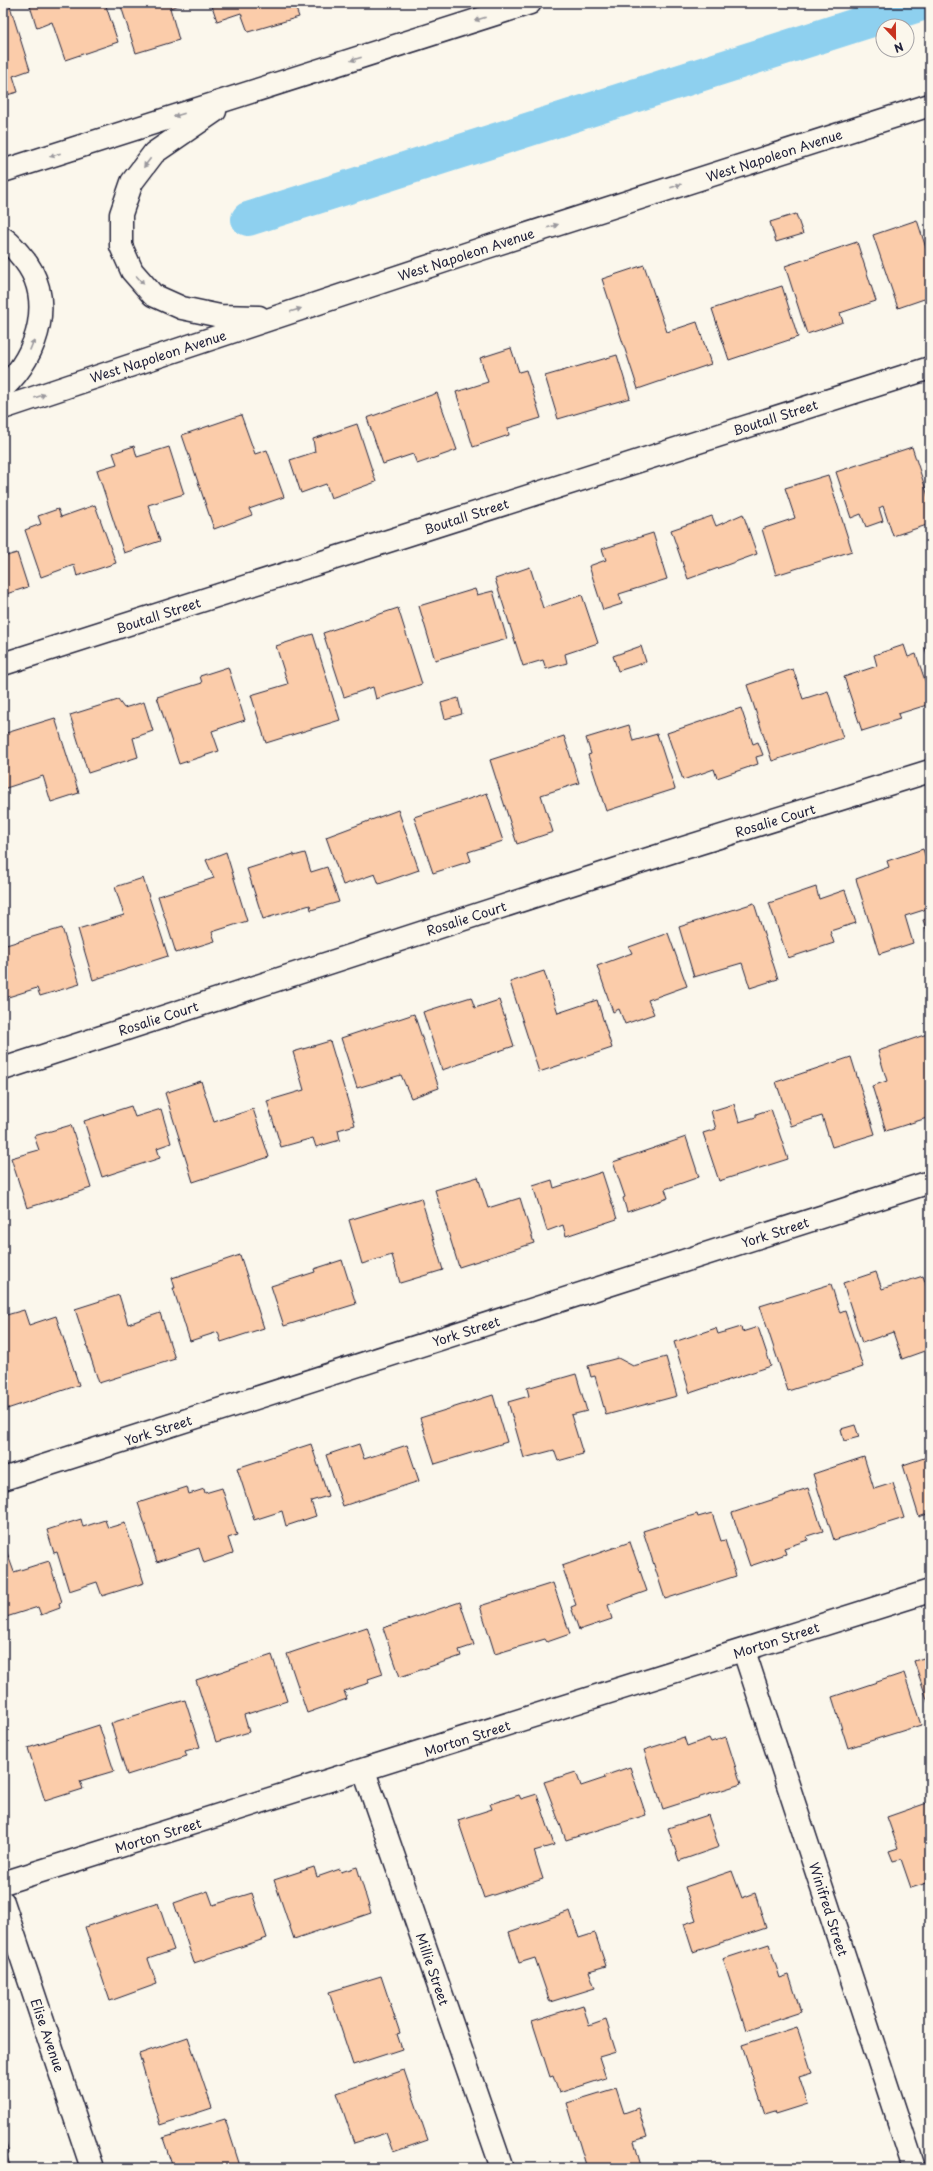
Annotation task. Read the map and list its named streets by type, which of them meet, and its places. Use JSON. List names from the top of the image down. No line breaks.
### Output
{"streets":{"street":["West Napoleon Avenue","Boutall Street","Rosalie Court","York Street","Morton Street","Winifred Street","Millie Street","Elise Avenue"]},"crossings":[["Morton Street","Winifred Street"],["Morton Street","Millie Street"]],"one_way":["West Napoleon Avenue"],"north":"bottom"}
